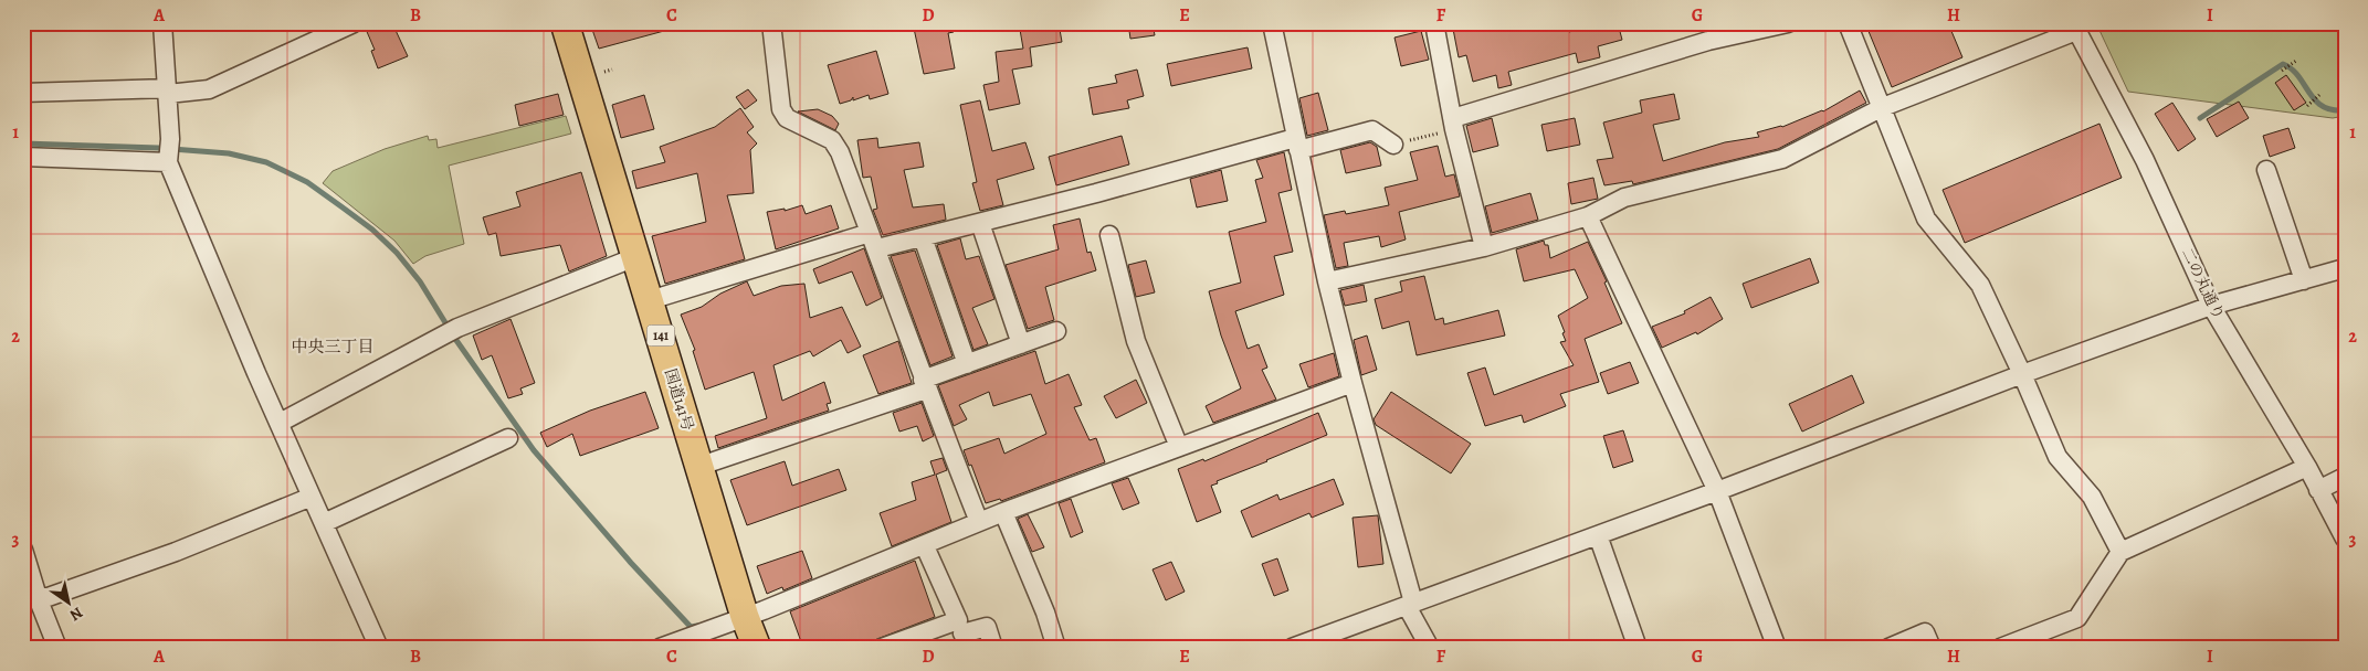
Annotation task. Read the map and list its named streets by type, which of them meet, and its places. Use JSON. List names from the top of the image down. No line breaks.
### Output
{"streets":{"highway":["141","国道141号"],"street":["二の丸通り"]},"districts":["中央三丁目"],"north":"bottom right","grid":{"columns":["A","B","C","D","E","F","G","H","I"],"rows":["1","2","3"]}}
